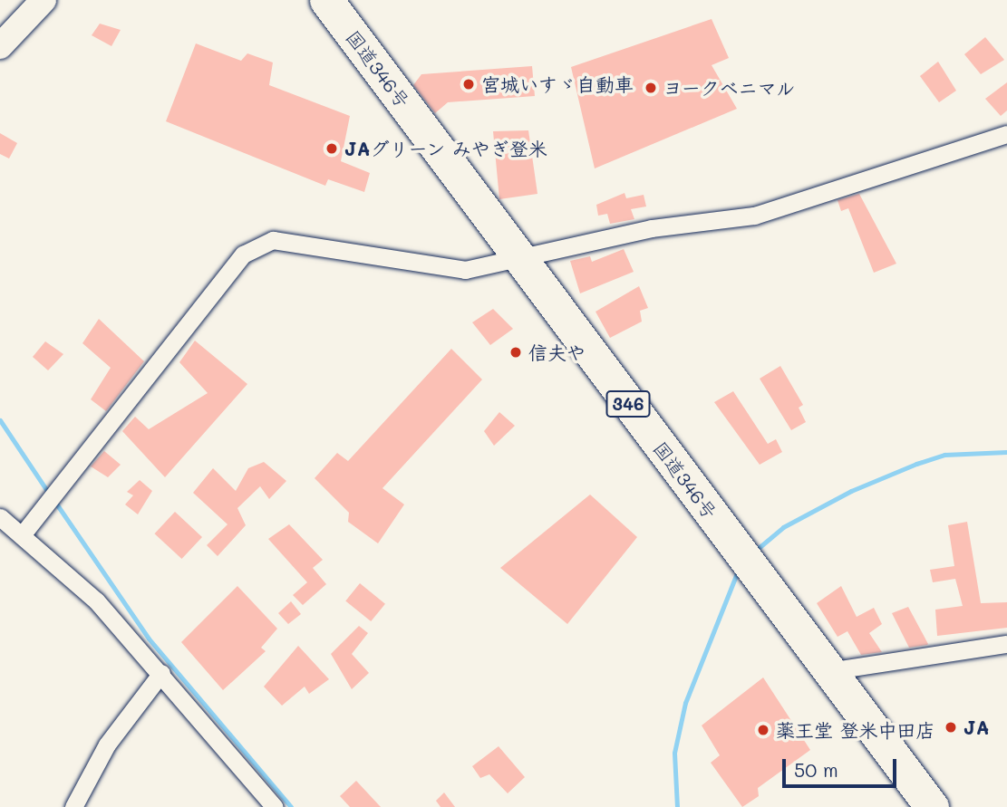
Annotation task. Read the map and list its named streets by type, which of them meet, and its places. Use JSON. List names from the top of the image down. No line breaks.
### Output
{"streets":{"highway":["国道346号","346"]},"places":["宮城いすゞ自動車","ヨークベニマル","JAグリーン みやぎ登米","信夫や","JA","薬王堂 登米中田店"],"scale_bar":"50 m"}
